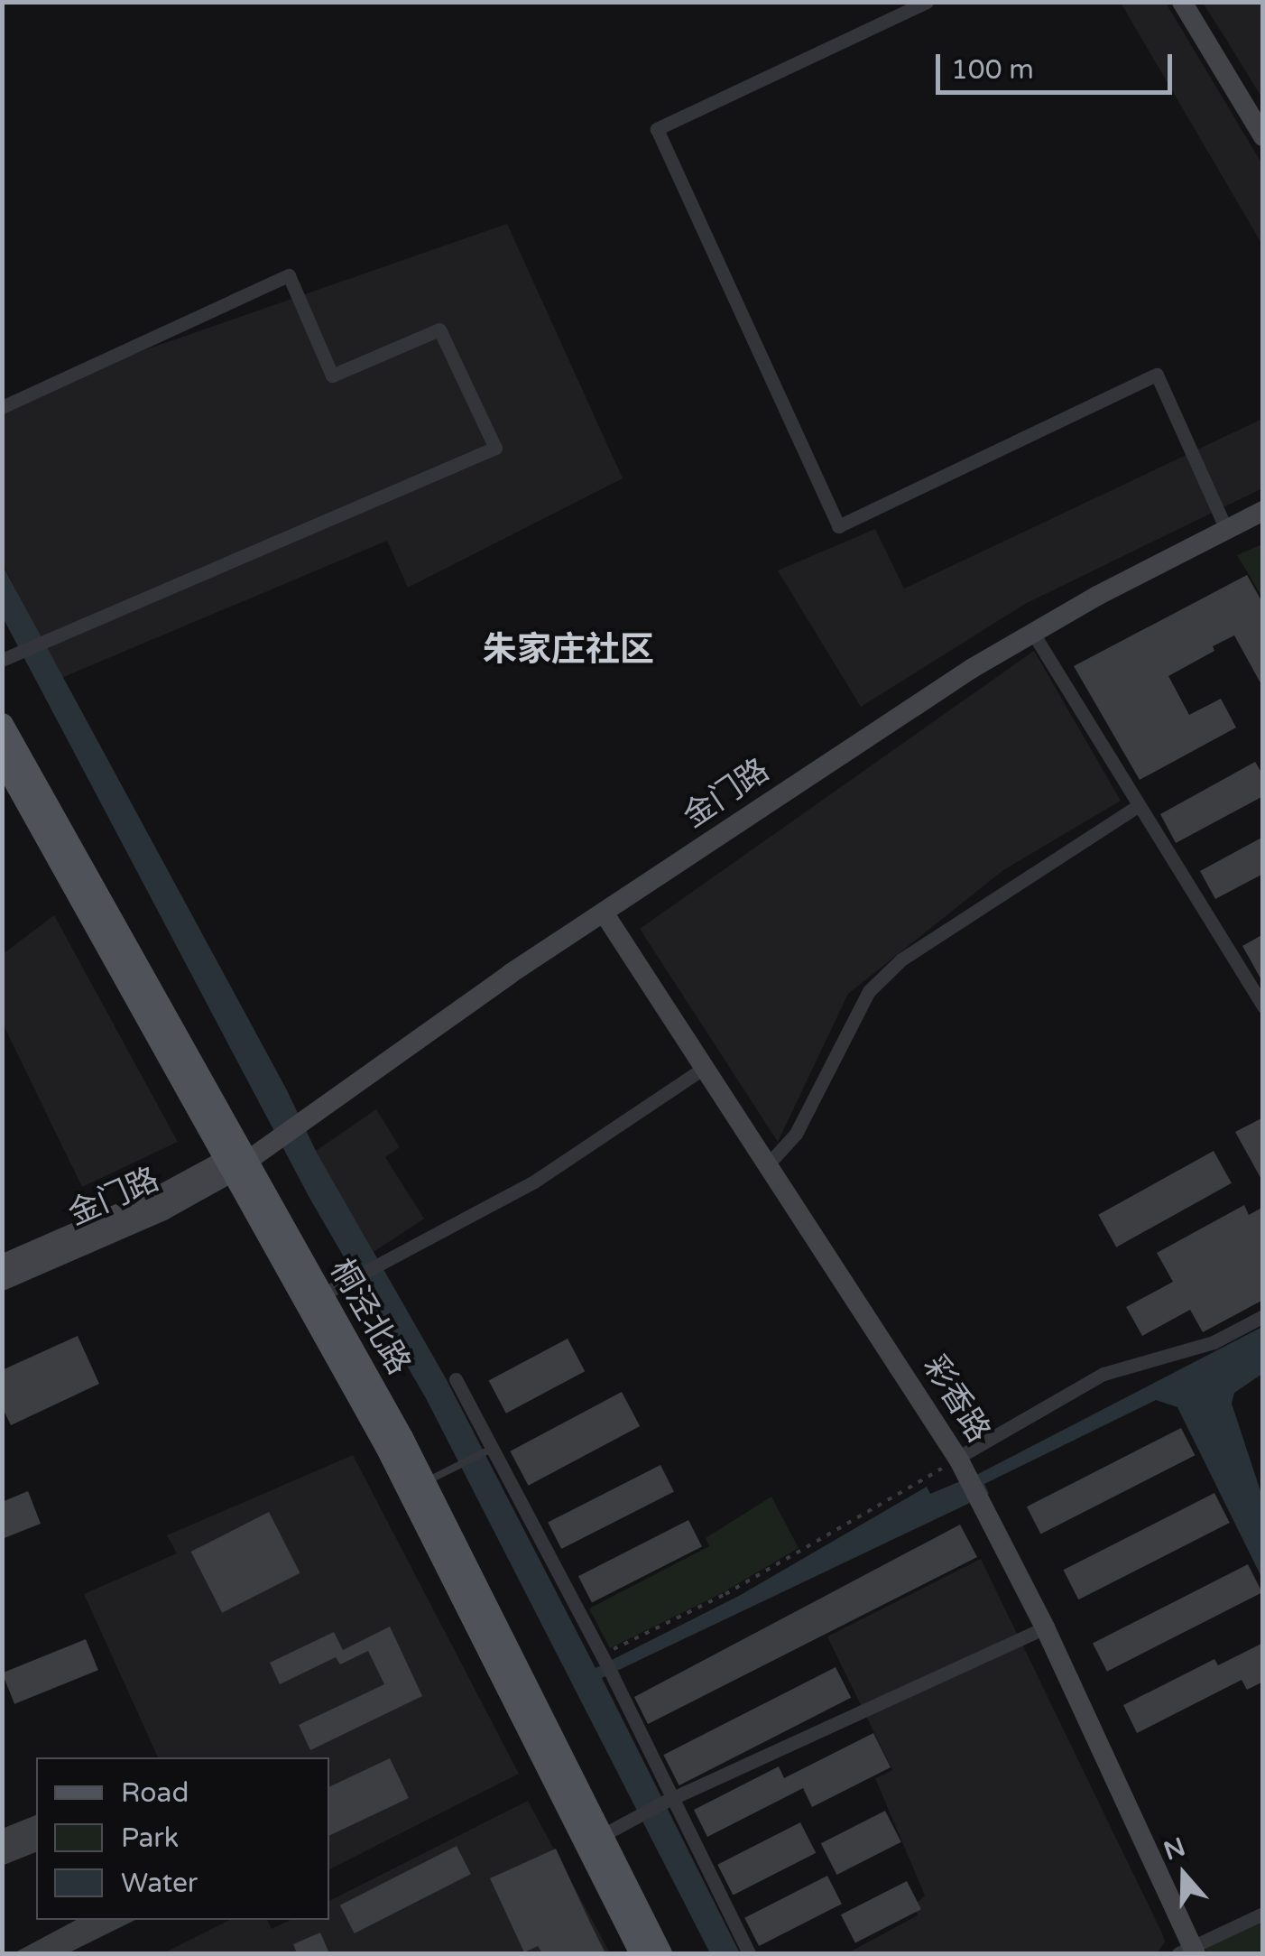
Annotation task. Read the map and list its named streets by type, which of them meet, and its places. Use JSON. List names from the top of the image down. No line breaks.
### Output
{"streets":{"main road":["金门路","桐泾北路","彩香路"]},"crossings":[["金门路","桐泾北路"],["金门路","彩香路"]],"districts":["朱家庄社区"],"legend":["Road","Park","Water"],"scale_bar":"100 m","north":"top"}
